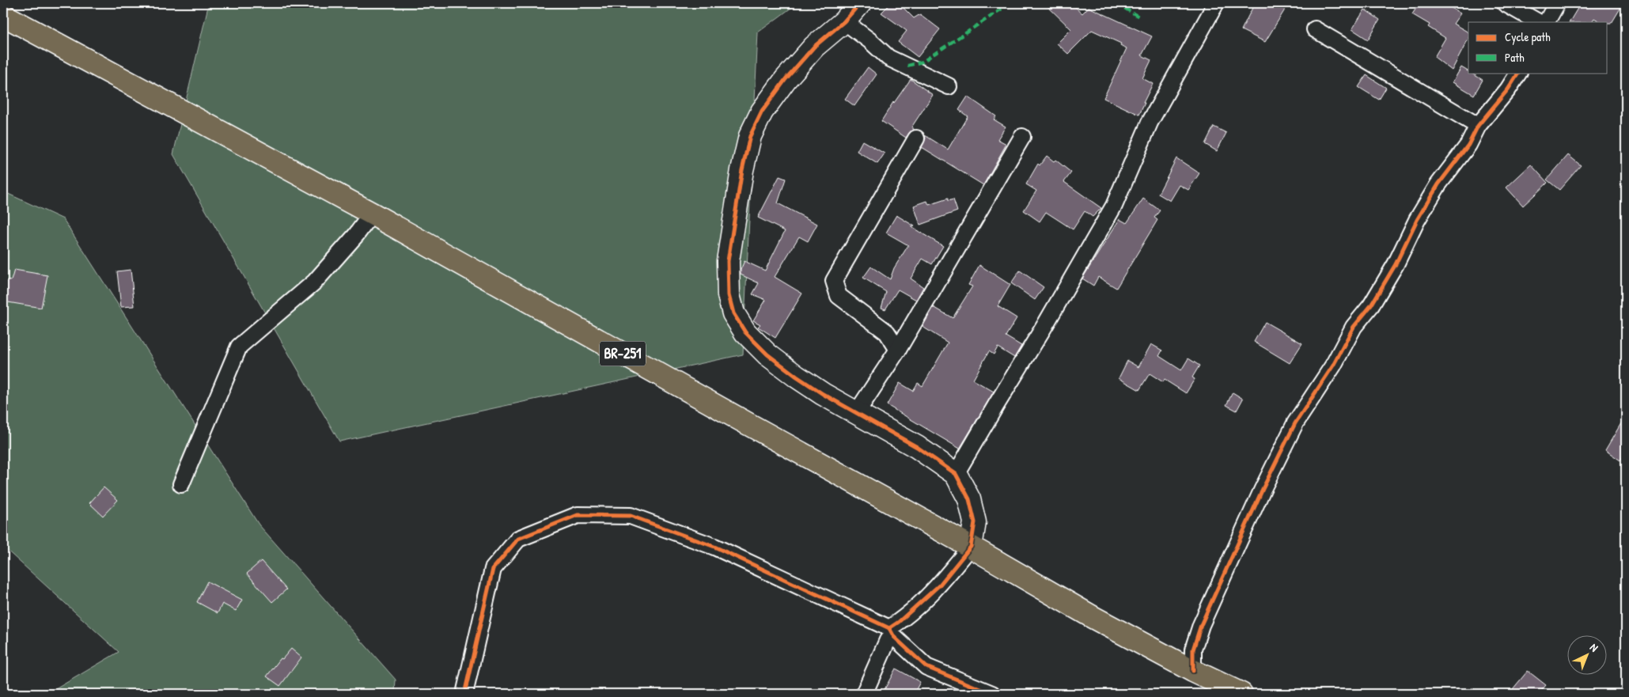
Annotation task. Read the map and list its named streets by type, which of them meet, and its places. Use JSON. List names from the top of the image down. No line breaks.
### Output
{"streets":{"main road":["BR-251"]},"legend":["Cycle path","Path"],"north":"top right"}
